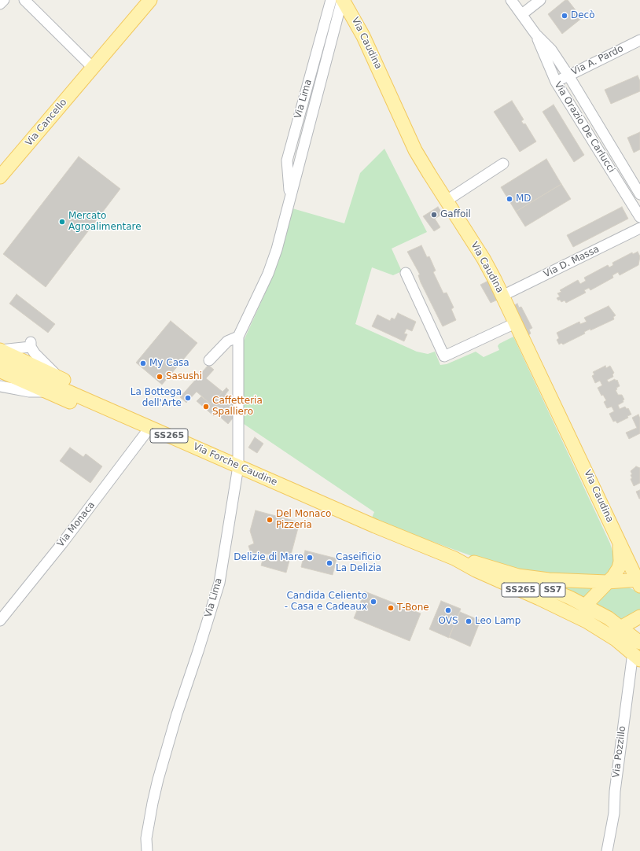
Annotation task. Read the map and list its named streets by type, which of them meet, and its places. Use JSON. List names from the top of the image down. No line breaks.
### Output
{"streets":{"main road":["Via Caudina","Via Cancello","SS265","Via Forche Caudine","SS7"],"street":["Via A. Pardo","Via Lima","Via Orazio De Carlucci","Via D. Massa","Via Monaca","Via Pozzillo"]},"crossings":[["Via Caudina","Via Lima"],["Via Caudina","Via D. Massa"],["Via Caudina","Via Forche Caudine"],["Via Caudina","SS7"],["Via A. Pardo","Via Orazio De Carlucci"],["Via Lima","Via Forche Caudine"],["Via Forche Caudine","Via Monaca"],["Via Forche Caudine","SS7"],["Via Forche Caudine","Via Pozzillo"],["SS7","Via Pozzillo"]],"places":["Decò","MD","Gaffoil","Mercato Agroalimentare","My Casa","Sasushi","La Bottega dell'Arte","Caffetteria Spalliero","Del Monaco Pizzeria","Delizie di Mare","Caseificio La Delizia","Candida Celiento - Casa e Cadeaux","T-Bone","OVS","Leo Lamp"]}
